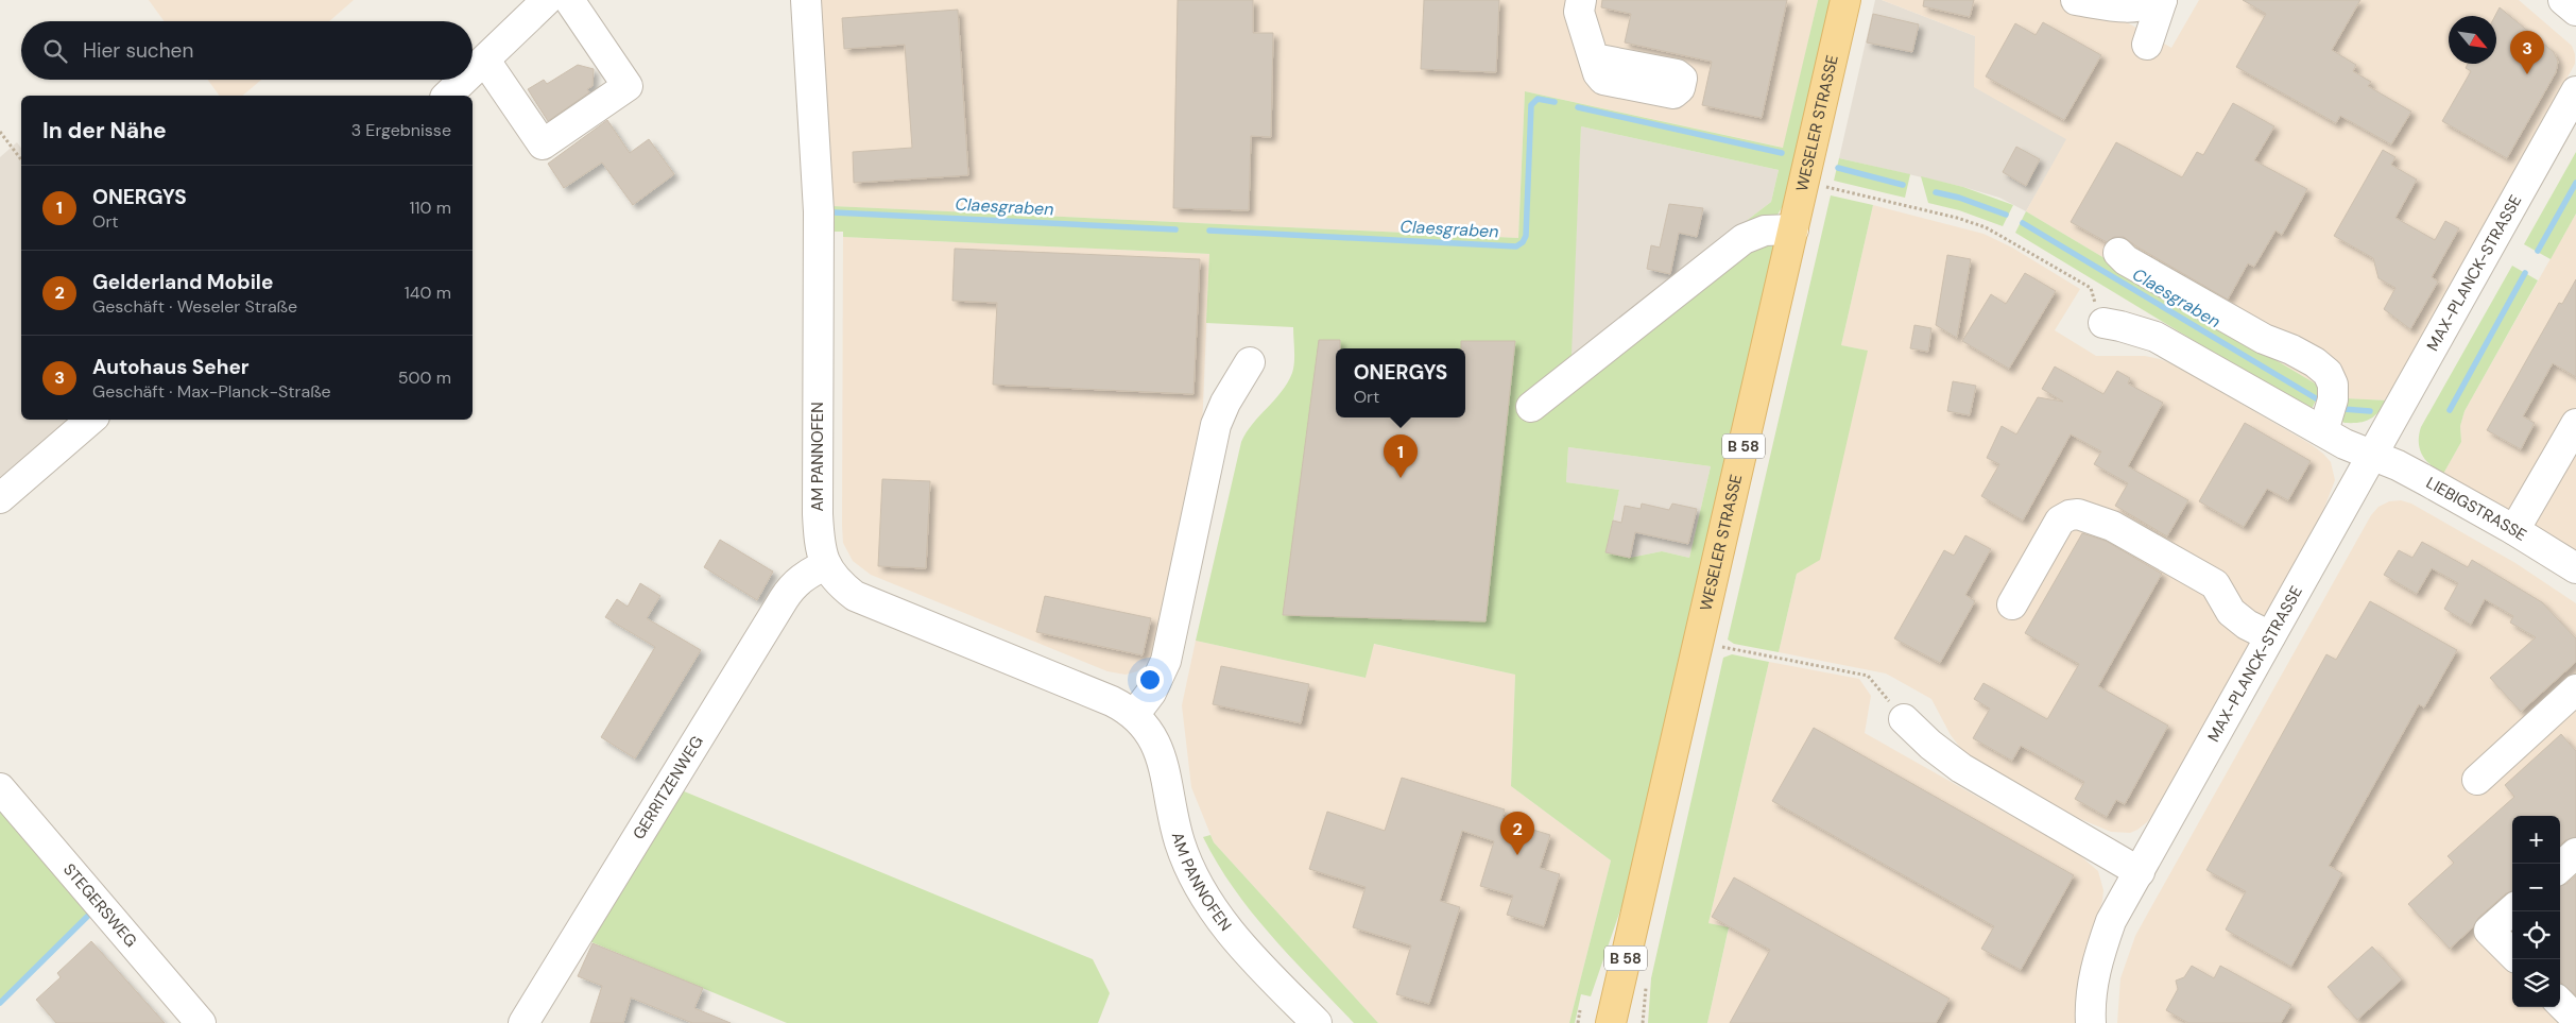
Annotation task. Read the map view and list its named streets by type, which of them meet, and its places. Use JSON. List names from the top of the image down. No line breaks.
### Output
{"streets":{"main road":["WESELER STRASSE","B 58"],"street":["MAX-PLANCK-STRASSE","AM PANNOFEN","LIEBIGSTRASSE","GERRITZENWEG","STEGERSWEG"]},"crossings":[["MAX-PLANCK-STRASSE","LIEBIGSTRASSE"],["AM PANNOFEN","GERRITZENWEG"]],"water":["Claesgraben"],"north":"bottom right","page":{"search":"Hier suchen","pins":["3","1","2"],"heading":["In der Nähe","3 Ergebnisse"],"list":[{"mark":"1","name":"ONERGYS","note":"Ort","value":"110 m"},{"mark":"2","name":"Gelderland Mobile","note":"Geschäft · Weseler Straße","value":"140 m"},{"mark":"3","name":"Autohaus Seher","note":"Geschäft · Max-Planck-Straße","value":"500 m"}],"popup":["ONERGYS","Ort"],"map_buttons":["+","−"]}}
